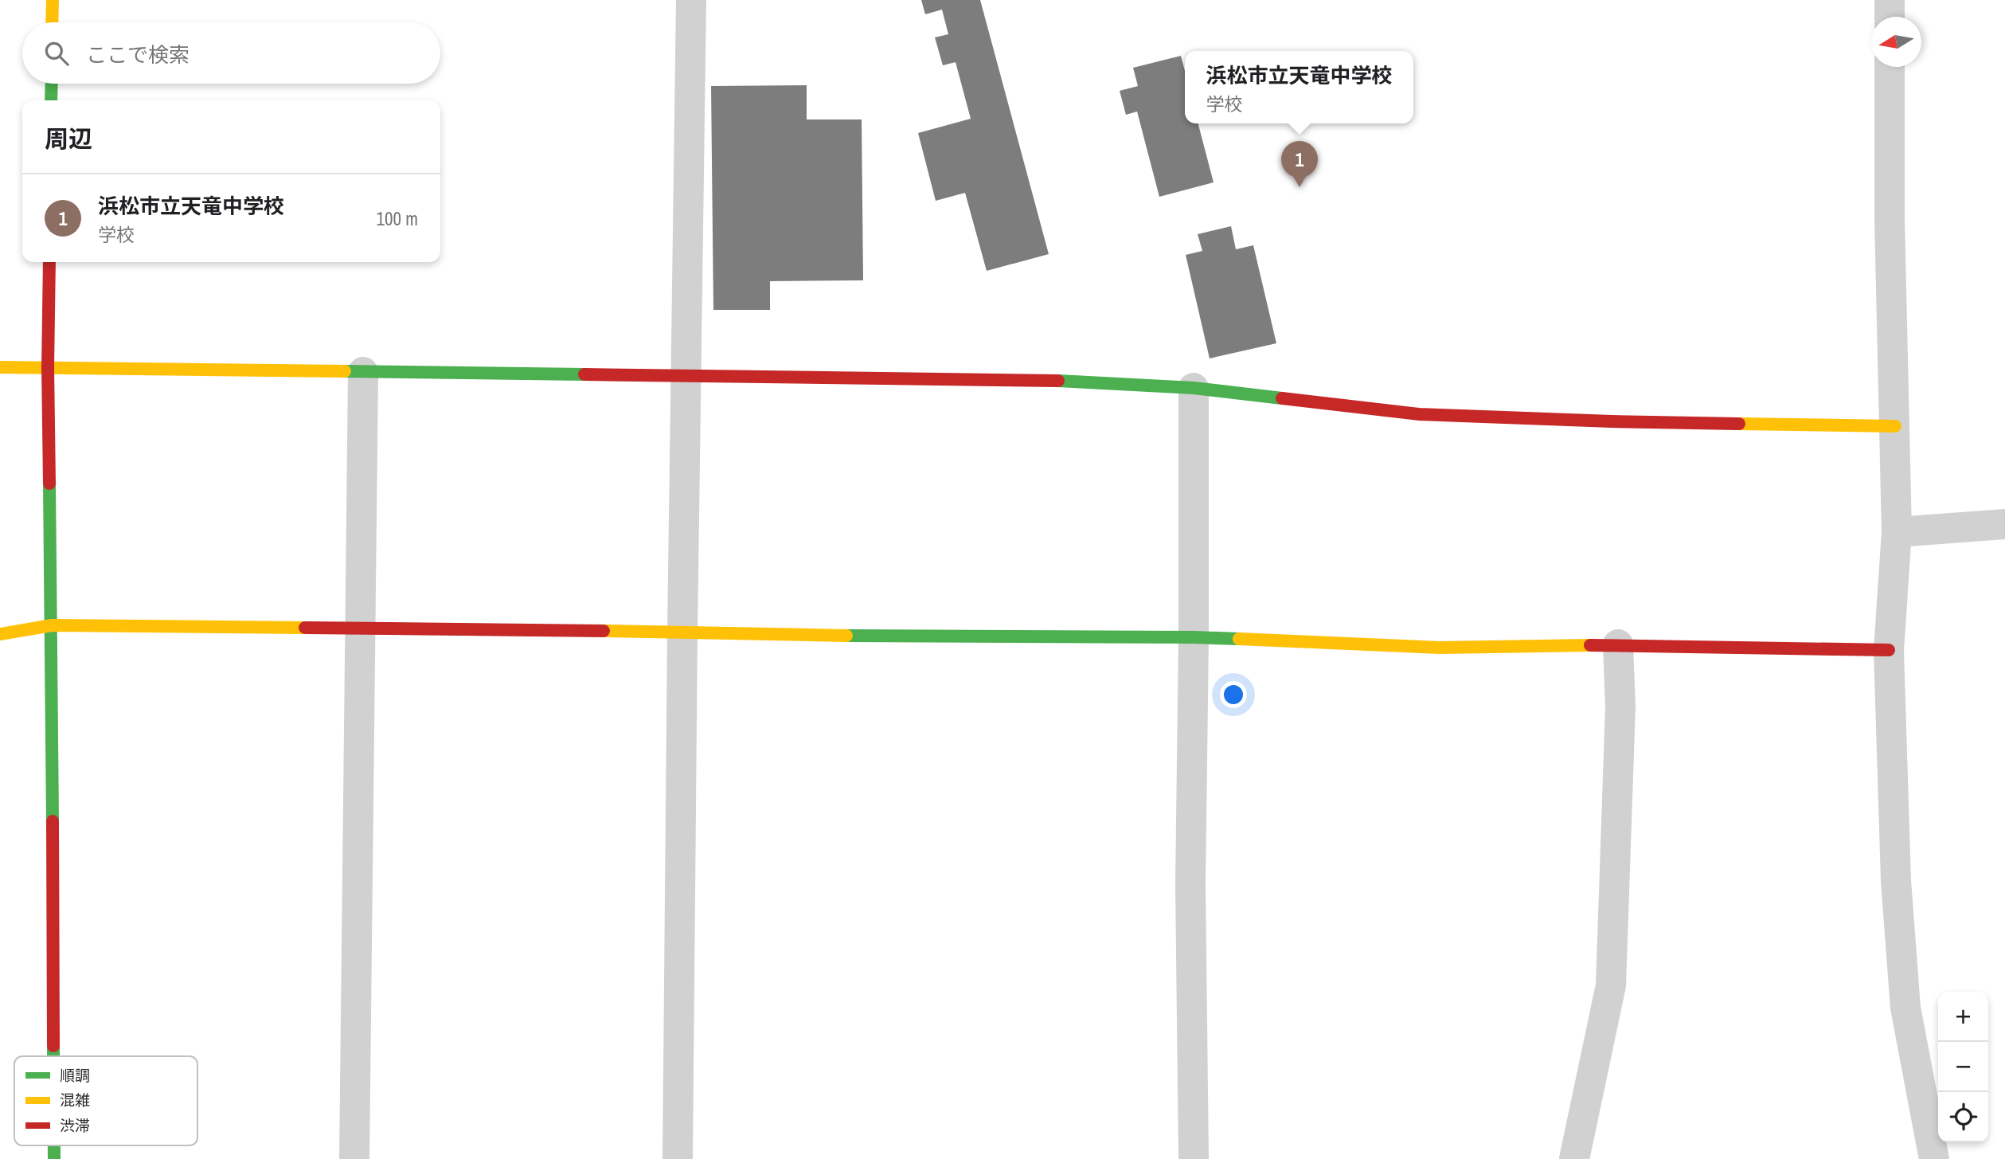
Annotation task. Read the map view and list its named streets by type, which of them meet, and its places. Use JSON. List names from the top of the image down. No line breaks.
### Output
{"legend":["順調","混雑","渋滞"],"north":"left","page":{"search":"ここで検索","popup":["浜松市立天竜中学校","学校"],"heading":"周辺","pins":"1","list":[{"mark":"1","name":"浜松市立天竜中学校","note":"学校","value":"100 m"}],"map_buttons":["+","−"]}}
